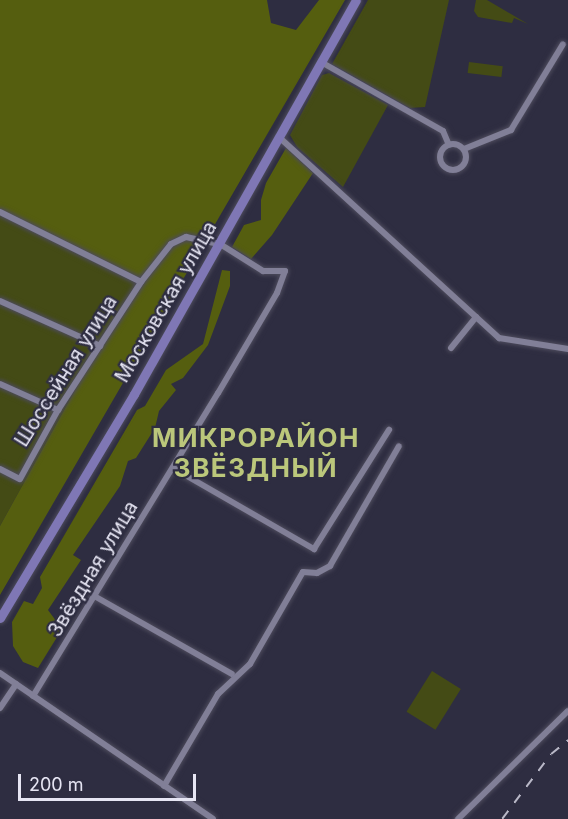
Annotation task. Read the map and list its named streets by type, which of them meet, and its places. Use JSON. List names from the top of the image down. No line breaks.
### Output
{"streets":{"main road":["Московская улица"],"street":["Шоссейная улица","Звёздная улица"]},"crossings":[["Московская улица","Шоссейная улица"],["Московская улица","Звёздная улица"],["Шоссейная улица","Звёздная улица"]],"districts":["МИКРОРАЙОН ЗВЁЗДНЫЙ"],"scale_bar":"200 m"}
